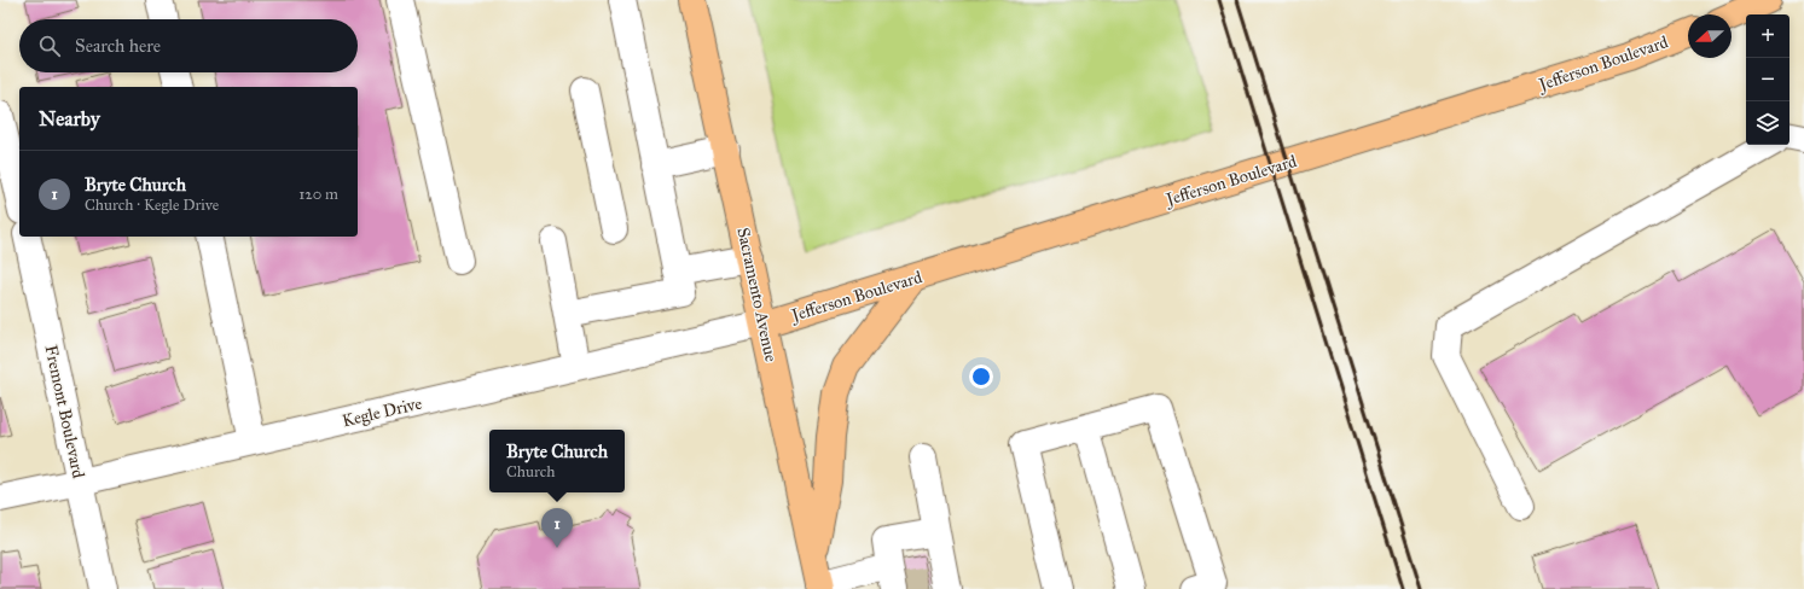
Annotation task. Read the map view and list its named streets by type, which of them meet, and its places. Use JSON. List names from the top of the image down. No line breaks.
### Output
{"streets":{"main road":["Jefferson Boulevard","Sacramento Avenue"],"street":["Fremont Boulevard","Kegle Drive"]},"crossings":[["Jefferson Boulevard","Sacramento Avenue"],["Jefferson Boulevard","Kegle Drive"],["Sacramento Avenue","Kegle Drive"],["Fremont Boulevard","Kegle Drive"]],"north":"left","page":{"map_buttons":["+","−"],"search":"Search here","heading":"Nearby","list":[{"mark":"1","name":"Bryte Church","note":"Church · Kegle Drive","value":"120 m"}],"popup":["Bryte Church","Church"],"pins":"1"}}
